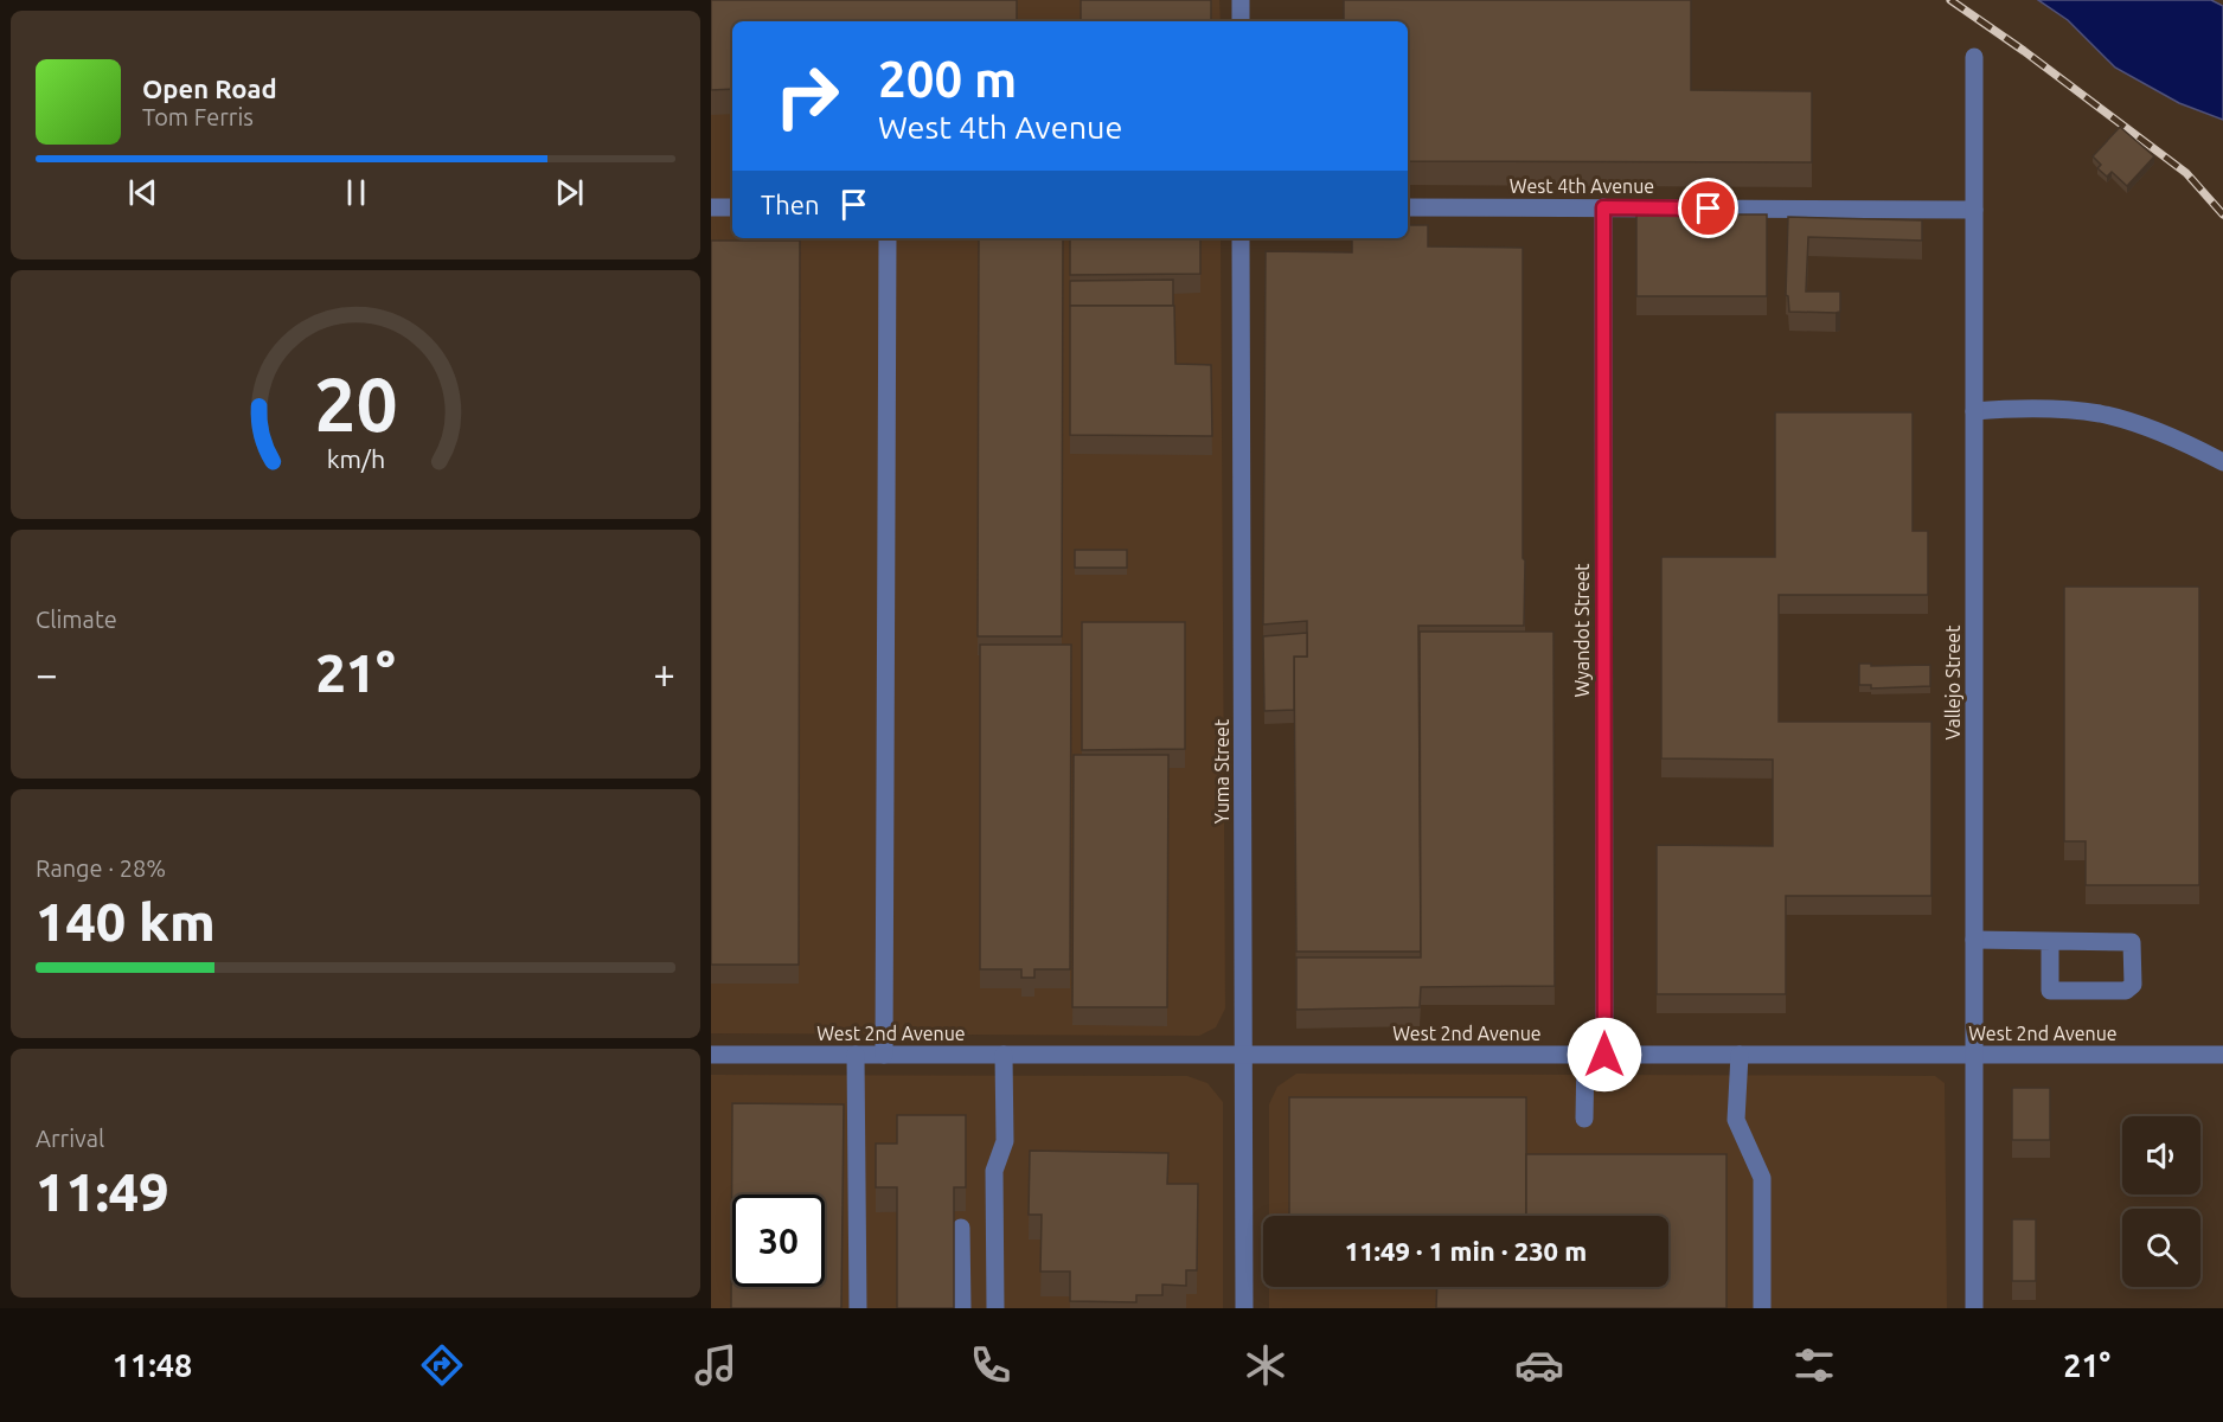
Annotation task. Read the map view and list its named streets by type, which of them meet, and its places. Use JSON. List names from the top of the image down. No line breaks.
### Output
{"streets":{"street":["West 4th Avenue","Wyandot Street","Vallejo Street","Yuma Street","West 2nd Avenue"]},"crossings":[["West 4th Avenue","Wyandot Street"],["West 4th Avenue","Vallejo Street"],["Wyandot Street","West 2nd Avenue"],["Vallejo Street","West 2nd Avenue"],["Yuma Street","West 2nd Avenue"]],"page":{"turn":["200 m","West 4th Avenue"],"song":["Open Road","Tom Ferris"],"then":"Then","tile":["Climate",["Range · 28%","140 km"],["Arrival","11:49"]],"heat":["−","21°","+"],"limit":"30","trip":"11:49 · 1 min · 230 m","tabs":["11:48","21°"],"gauge":["20","km/h"]}}
